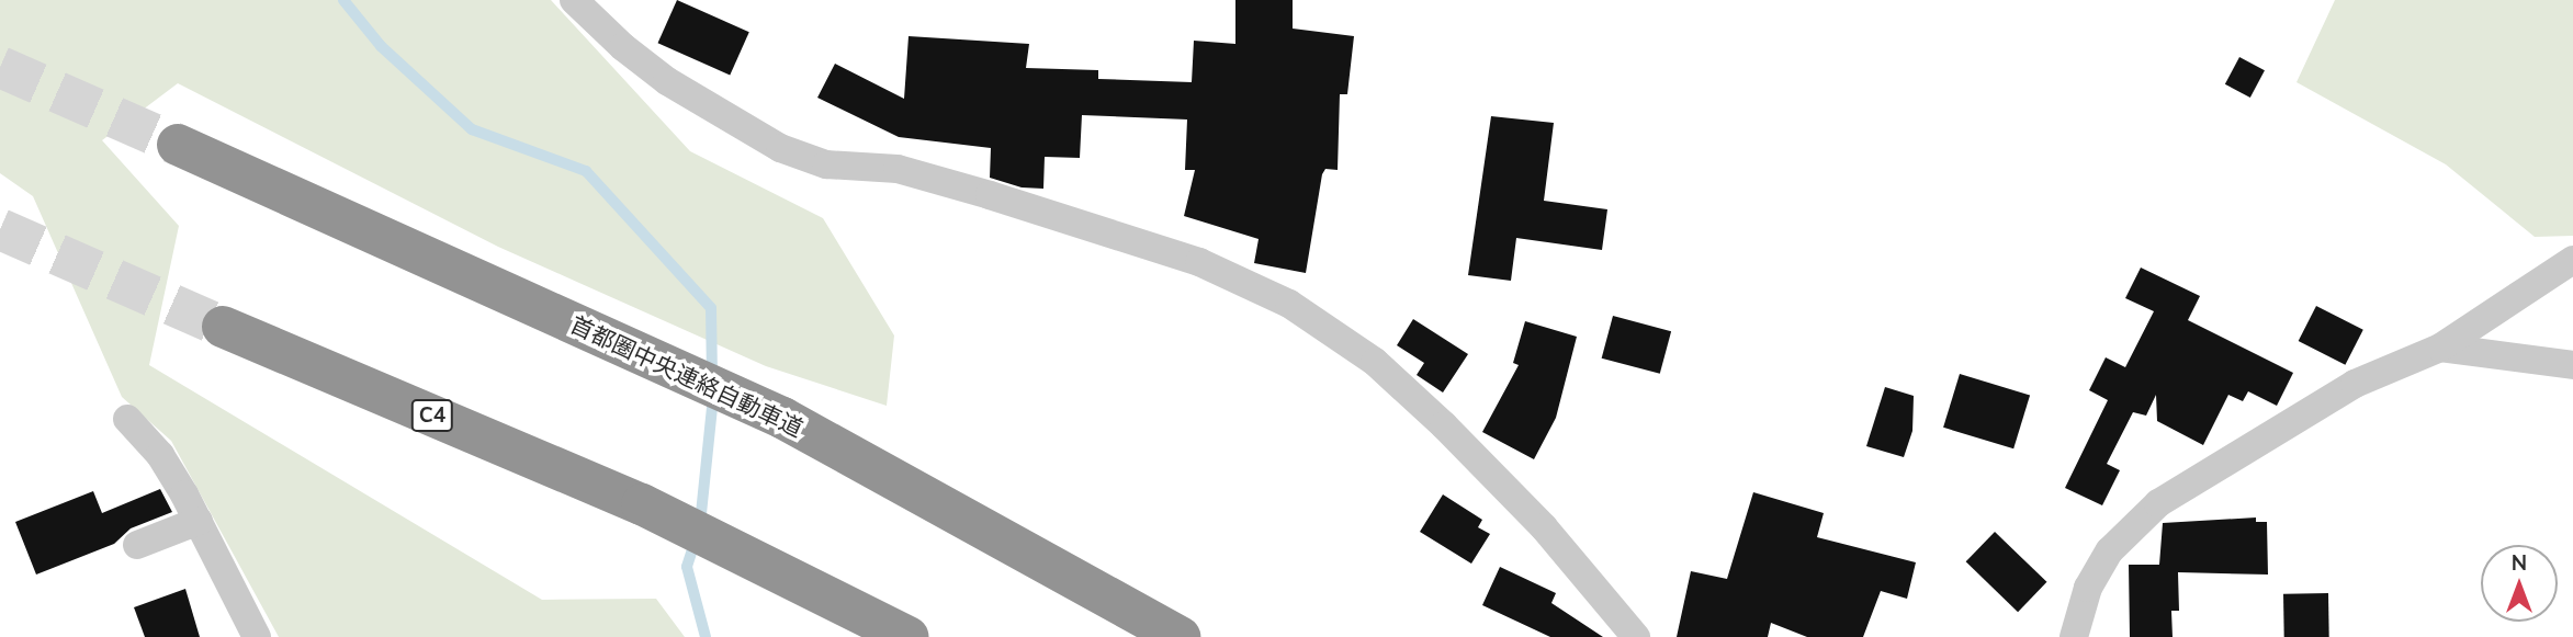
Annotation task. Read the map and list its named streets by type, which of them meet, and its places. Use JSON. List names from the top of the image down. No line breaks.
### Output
{"streets":{"highway":["首都圏中央連絡自動車道","C4"]},"north":"top"}
